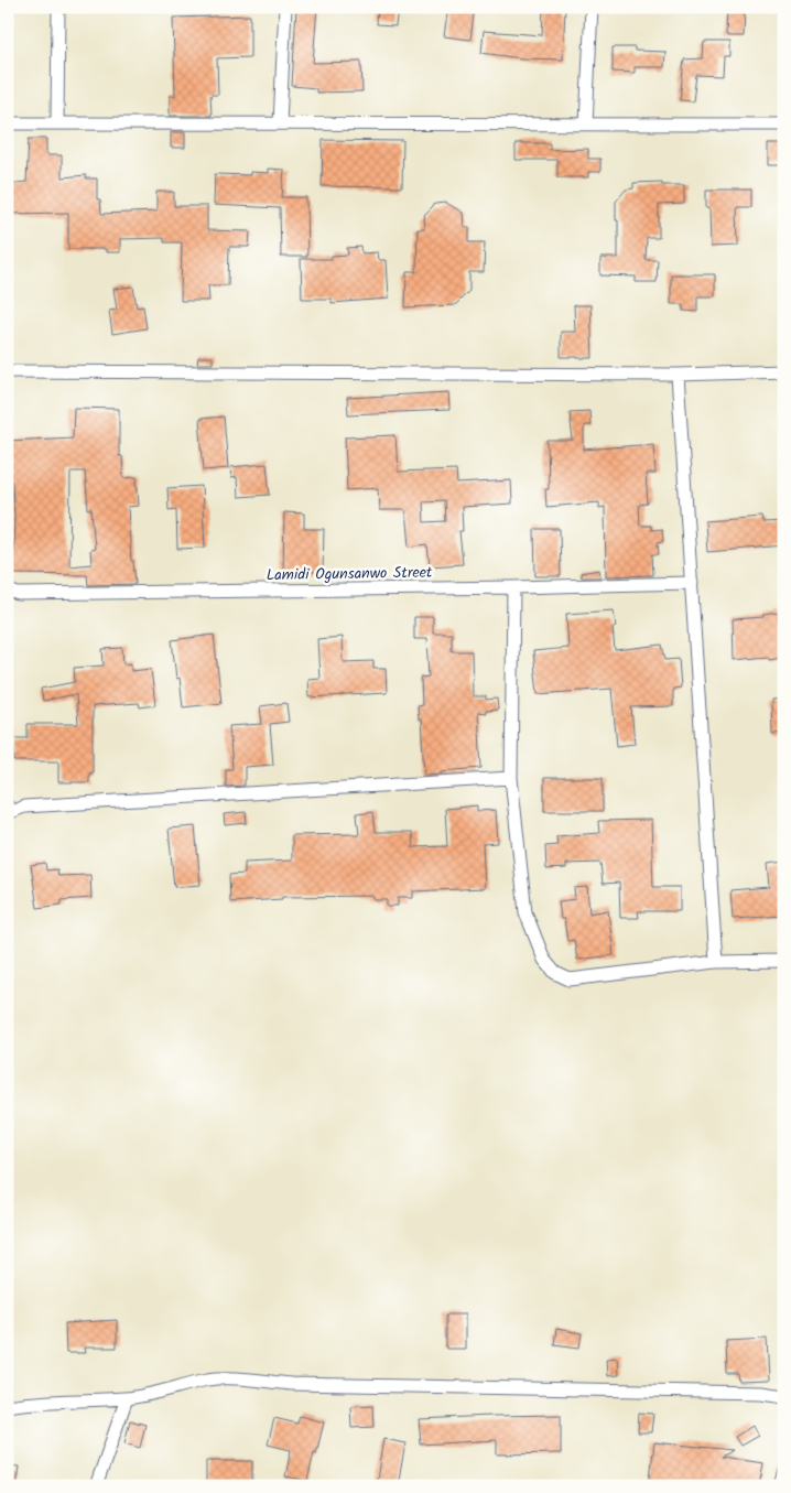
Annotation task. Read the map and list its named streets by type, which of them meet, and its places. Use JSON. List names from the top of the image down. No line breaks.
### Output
{"streets":{"street":["Lamidi Ogunsanwo Street"]}}
